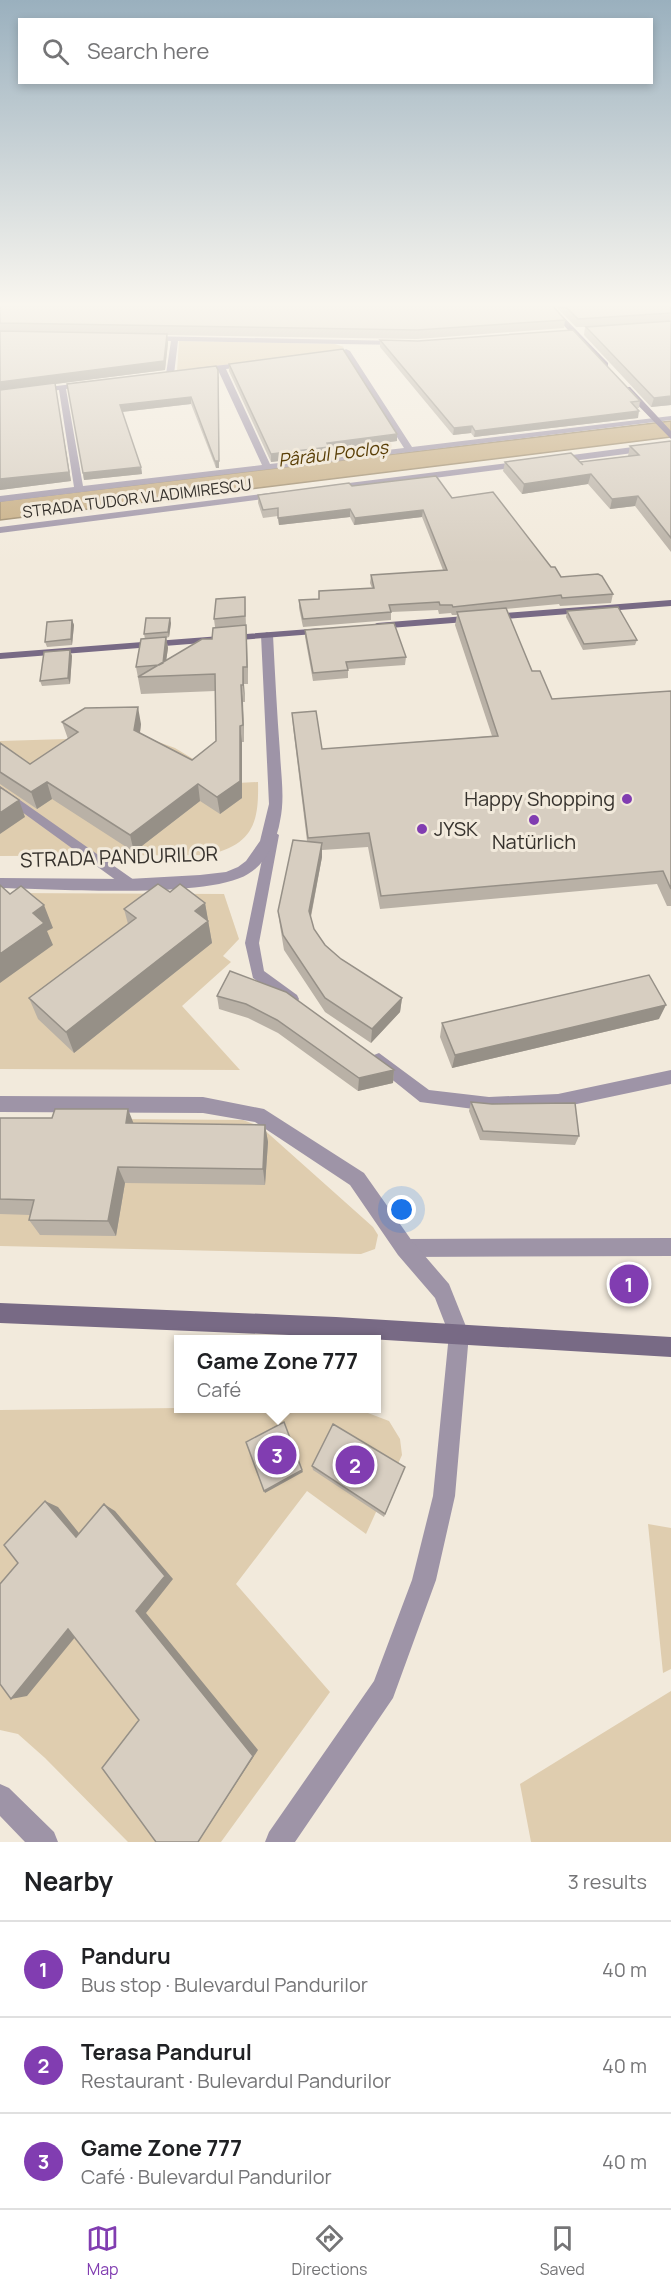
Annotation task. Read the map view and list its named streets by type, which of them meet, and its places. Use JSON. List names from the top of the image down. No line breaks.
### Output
{"streets":{"street":["STRADA TUDOR VLADIMIRESCU","STRADA PANDURILOR"]},"water":["Pârâul Pocloș"],"places":["Happy Shopping","Natürlich","JYSK"],"page":{"search":"Search here","pins":["1","3","2"],"popup":["Game Zone 777","Café"],"heading":["Nearby","3 results"],"list":[{"mark":"1","name":"Panduru","note":"Bus stop · Bulevardul Pandurilor","value":"40 m"},{"mark":"2","name":"Terasa Pandurul","note":"Restaurant · Bulevardul Pandurilor","value":"40 m"},{"mark":"3","name":"Game Zone 777","note":"Café · Bulevardul Pandurilor","value":"40 m"}],"nav":["Map","Directions","Saved"]}}
